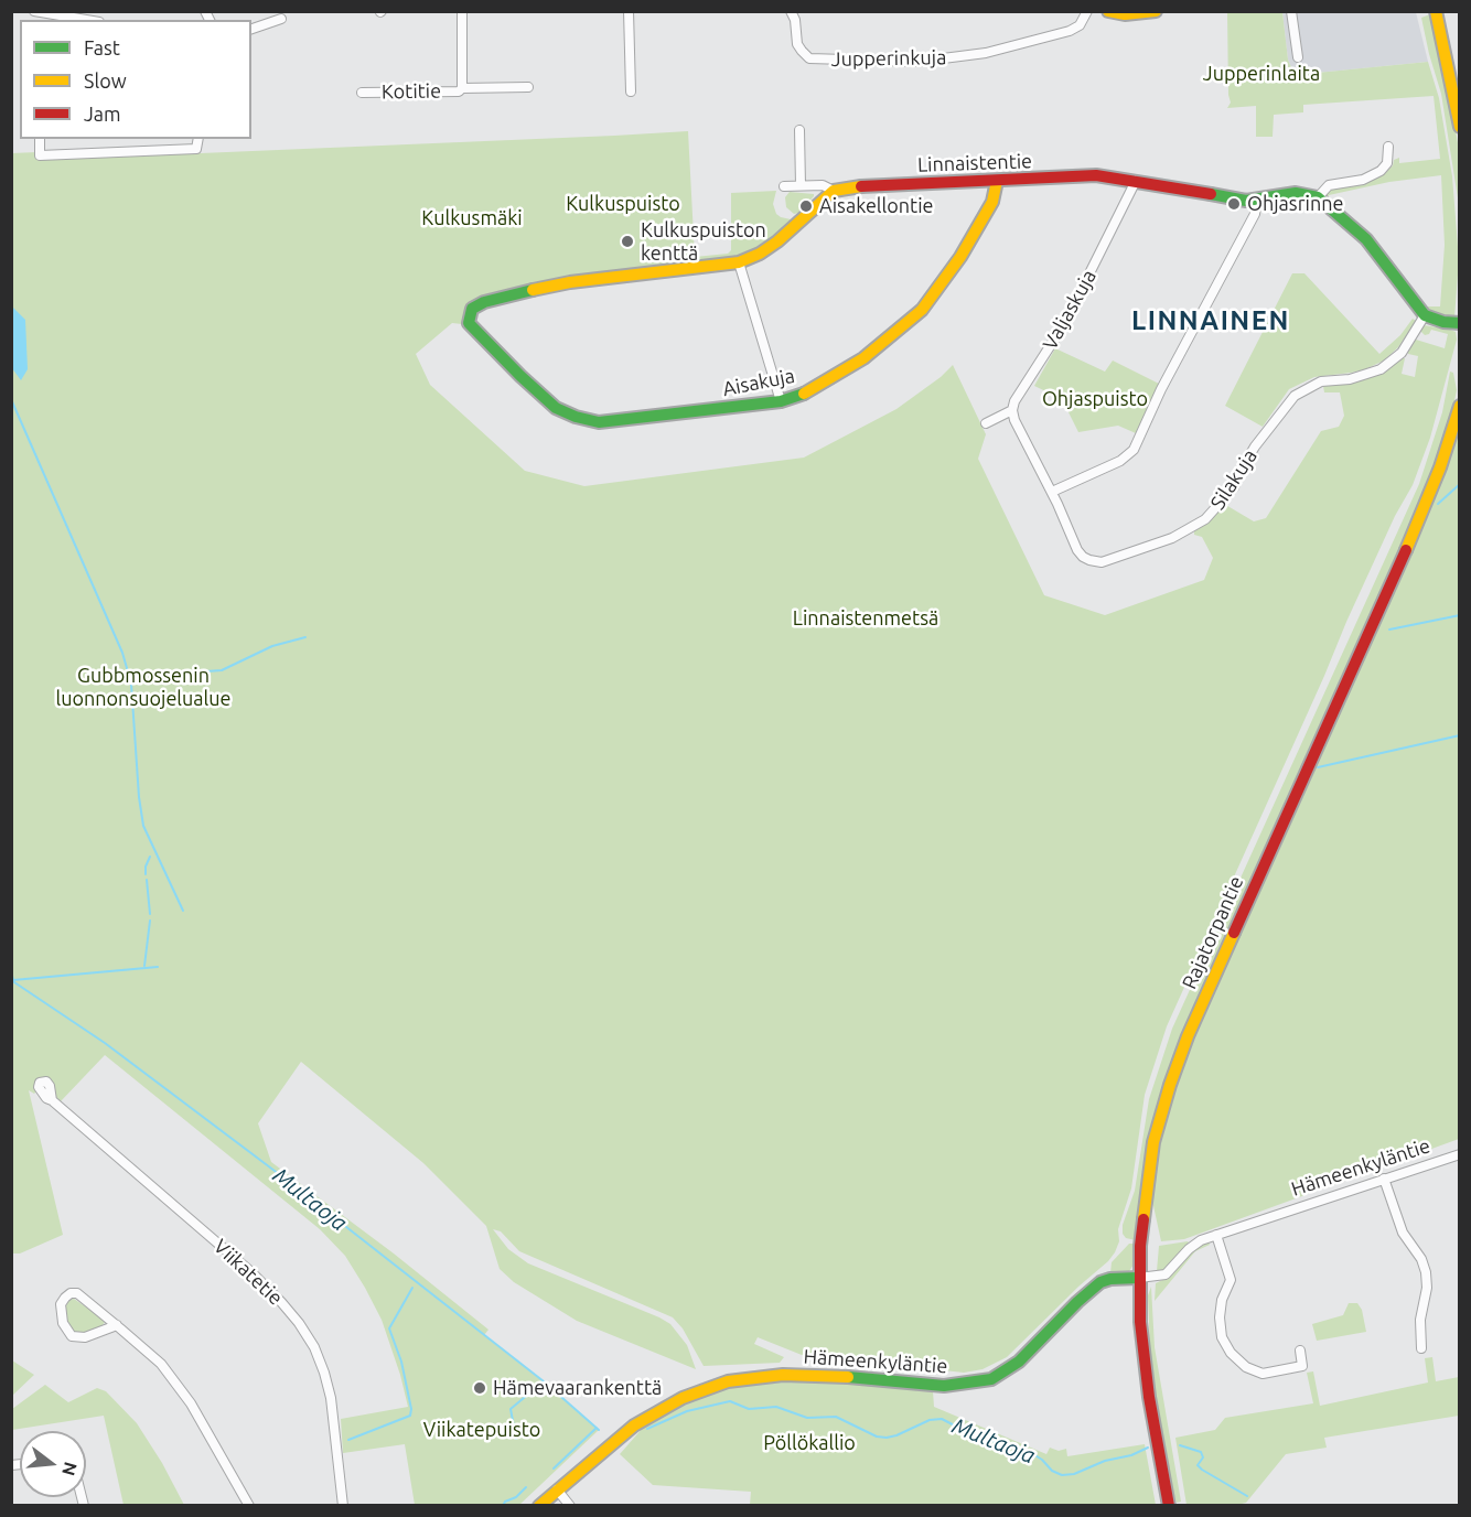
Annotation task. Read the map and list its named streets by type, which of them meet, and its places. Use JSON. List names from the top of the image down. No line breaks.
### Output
{"streets":{"street":["Jupperinkuja","Kotitie","Linnaistentie","Valjaskuja","Aisakuja","Silakuja","Rajatorpantie","Hämeenkyläntie","Viikatetie"]},"crossings":[["Linnaistentie","Valjaskuja"],["Linnaistentie","Aisakuja"],["Valjaskuja","Silakuja"],["Rajatorpantie","Hämeenkyläntie"]],"districts":["LINNAINEN"],"water":["Multaoja"],"parks":["Jupperinlaita","Kulkuspuisto","Kulkusmäki","Ohjaspuisto","Linnaistenmetsä","Gubbmossenin luonnonsuojelualue","Viikatepuisto","Pöllökallio"],"places":["Ohjasrinne","Aisakellontie","Kulkuspuiston kenttä","Hämevaarankenttä"],"legend":["Fast","Slow","Jam"],"north":"right"}
